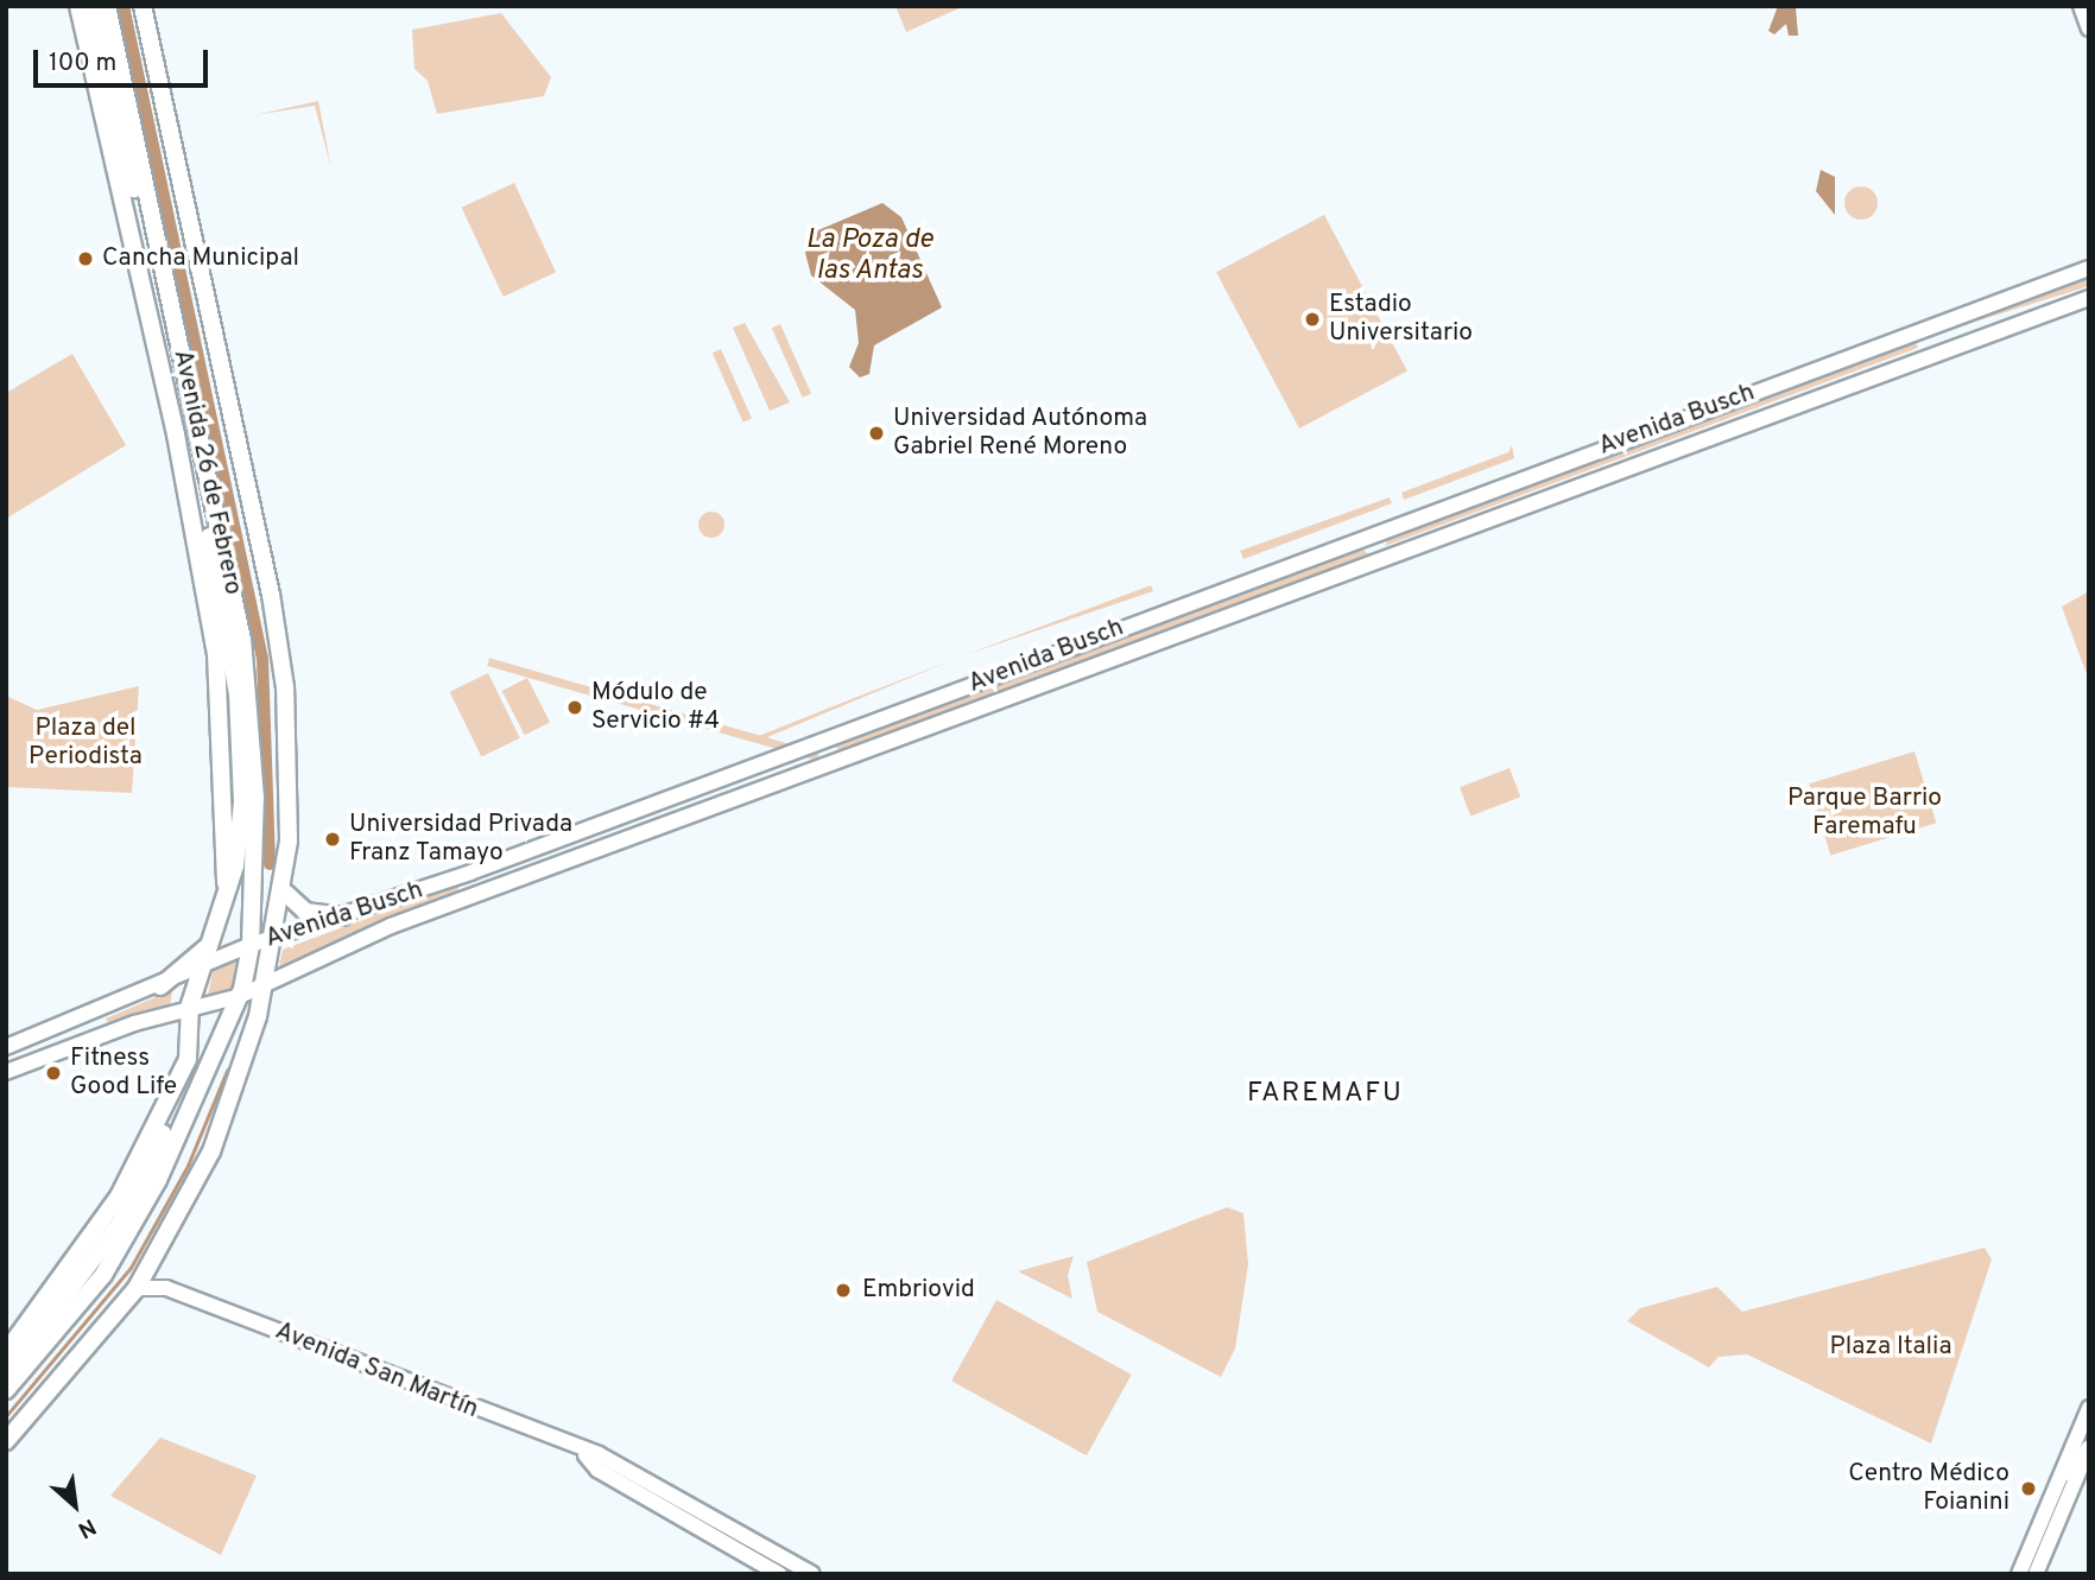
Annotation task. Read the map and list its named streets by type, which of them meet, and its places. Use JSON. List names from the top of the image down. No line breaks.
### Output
{"streets":{"main road":["Avenida Busch","Avenida 26 de Febrero","Avenida San Martín"]},"crossings":[["Avenida Busch","Avenida 26 de Febrero"],["Avenida 26 de Febrero","Avenida San Martín"]],"districts":["FAREMAFU"],"water":["La Poza de las Antas"],"parks":["Plaza del Periodista","Parque Barrio Faremafu","Plaza Italia"],"places":["Cancha Municipal","Estadio Universitario","Universidad Autónoma Gabriel René Moreno","Módulo de Servicio #4","Universidad Privada Franz Tamayo","Fitness Good Life","Embriovid","Centro Médico Foianini"],"scale_bar":"100 m","north":"bottom right"}
